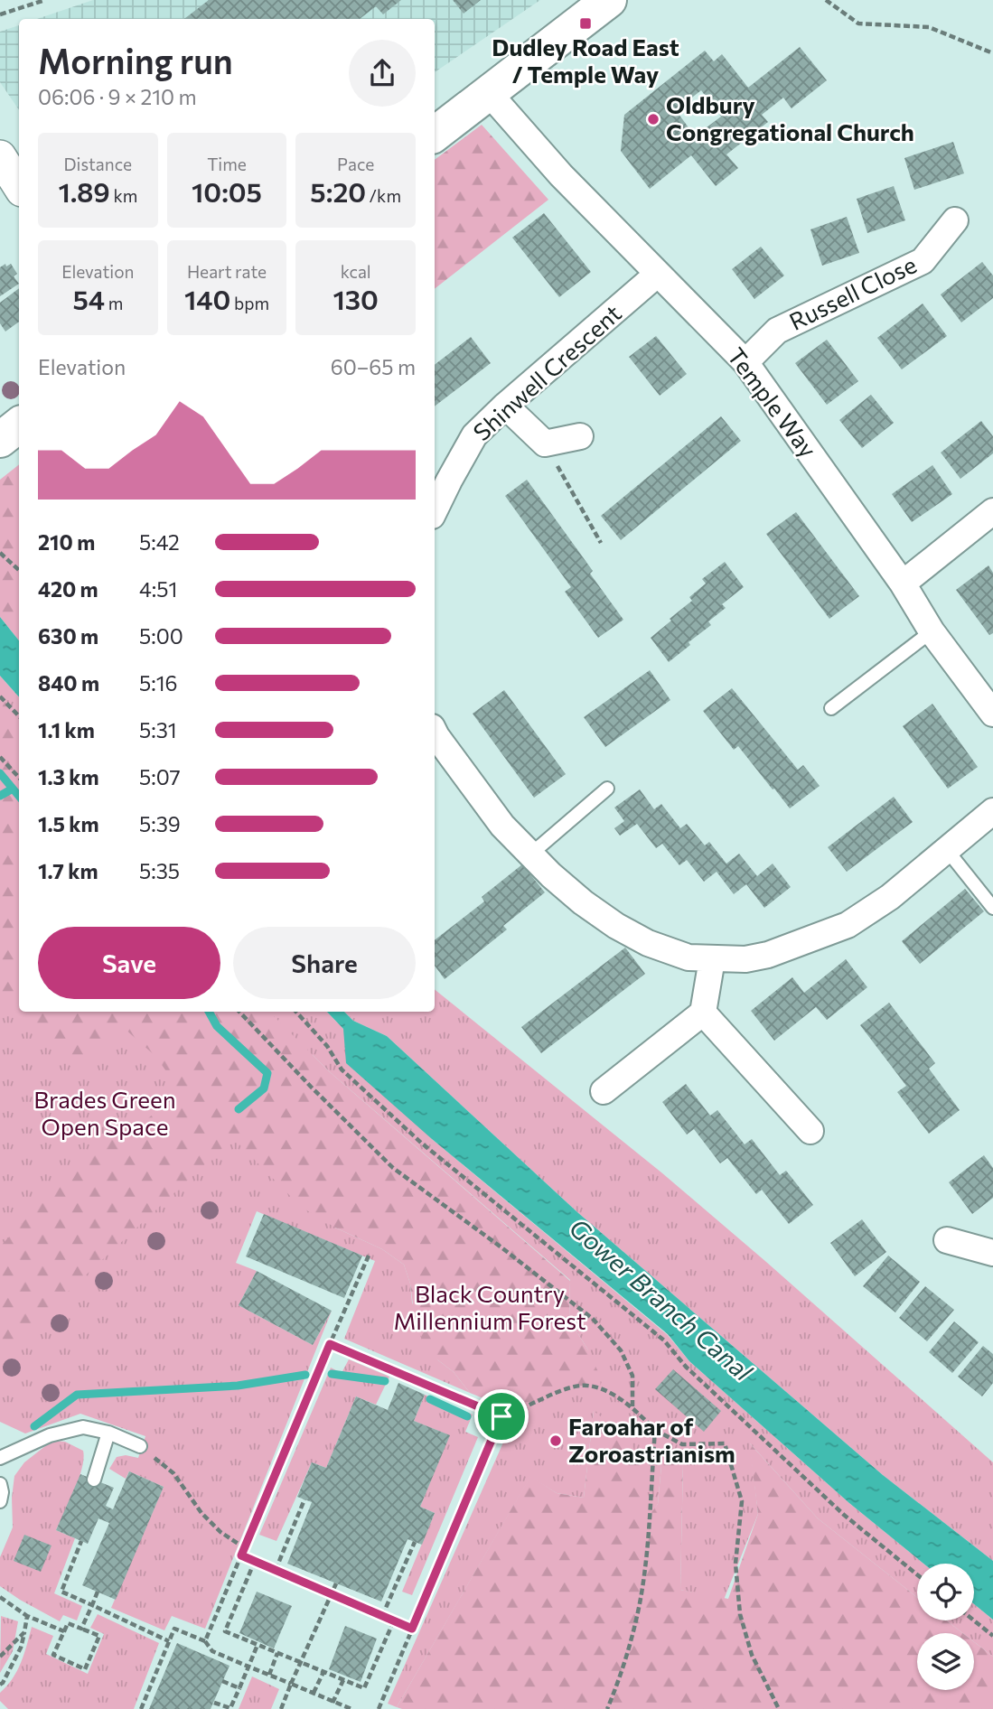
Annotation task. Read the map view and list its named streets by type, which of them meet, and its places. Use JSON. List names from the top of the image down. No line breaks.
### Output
{"streets":{"street":["Russell Close","Shinwell Crescent","Temple Way"]},"crossings":[["Russell Close","Temple Way"],["Shinwell Crescent","Temple Way"]],"water":["Gower Branch Canal"],"parks":["Brades Green Open Space","Black Country Millennium Forest"],"places":{"transit":["Dudley Road East / Temple Way"],"other":["Oldbury Congregational Church","Faroahar of Zoroastrianism"]},"page":{"heading":["Morning run","06:06 · 9 × 210 m"],"stats":[["Distance","1.89 km"],["Time","10:05"],["Pace","5:20 /km"],["Elevation","54 m"],["Heart rate","140 bpm"],["kcal","130"]],"chart":["Elevation","60–65 m"],"list":[{"name":"210 m","note":"5:42"},{"name":"420 m","note":"4:51"},{"name":"630 m","note":"5:00"},{"name":"840 m","note":"5:16"},{"name":"1.1 km","note":"5:31"},{"name":"1.3 km","note":"5:07"},{"name":"1.5 km","note":"5:39"},{"name":"1.7 km","note":"5:35"}],"buttons":["Save","Share"]}}
